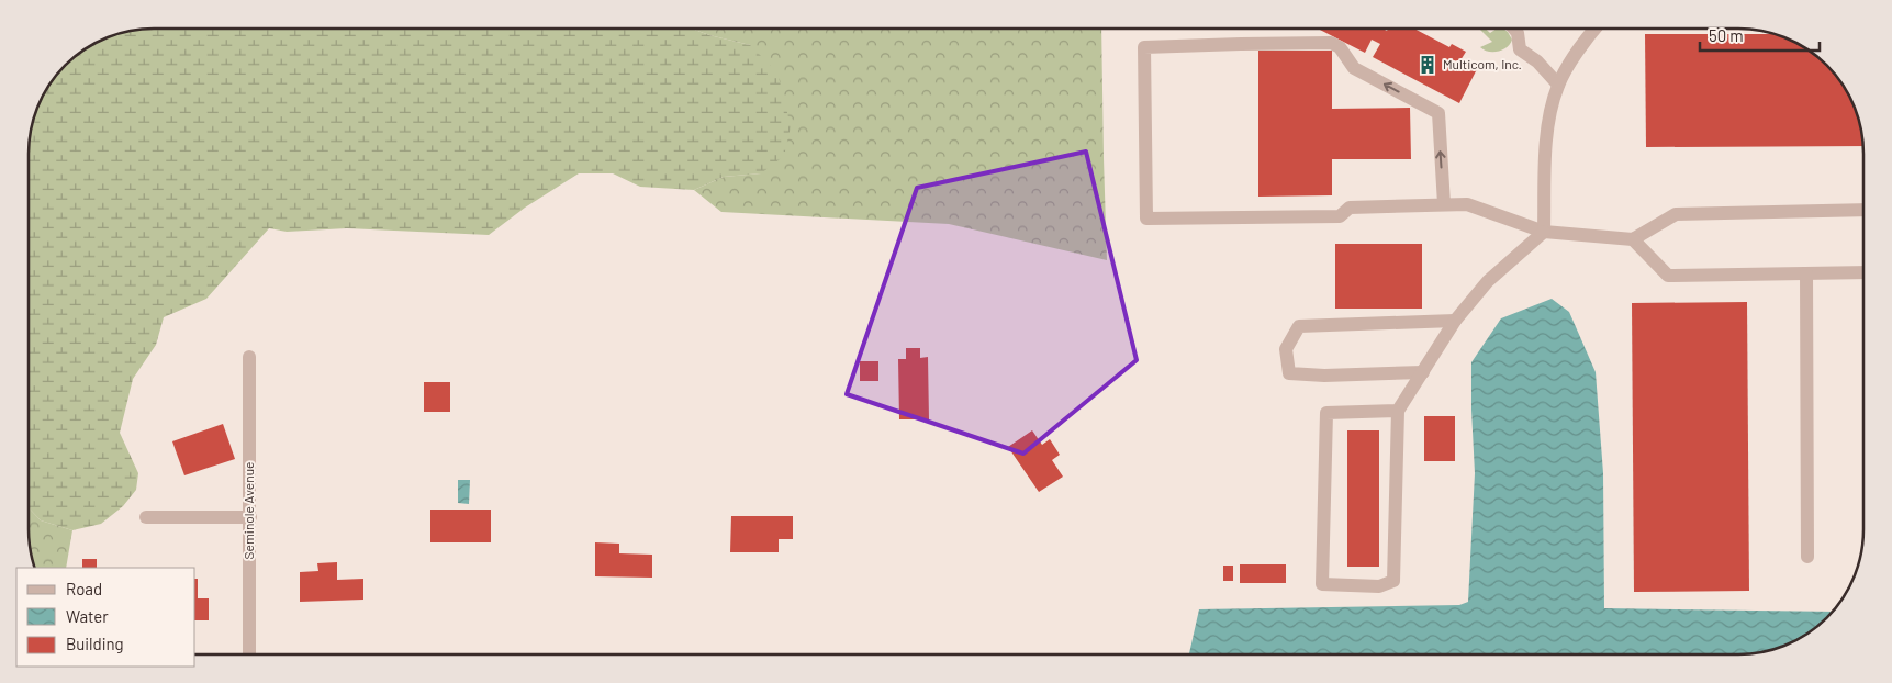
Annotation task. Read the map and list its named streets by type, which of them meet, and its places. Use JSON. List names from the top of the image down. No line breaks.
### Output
{"streets":{"street":["Seminole Avenue"]},"places":{"building":["Multicom, Inc."]},"legend":["Road","Water","Building"],"scale_bar":"50 m"}
